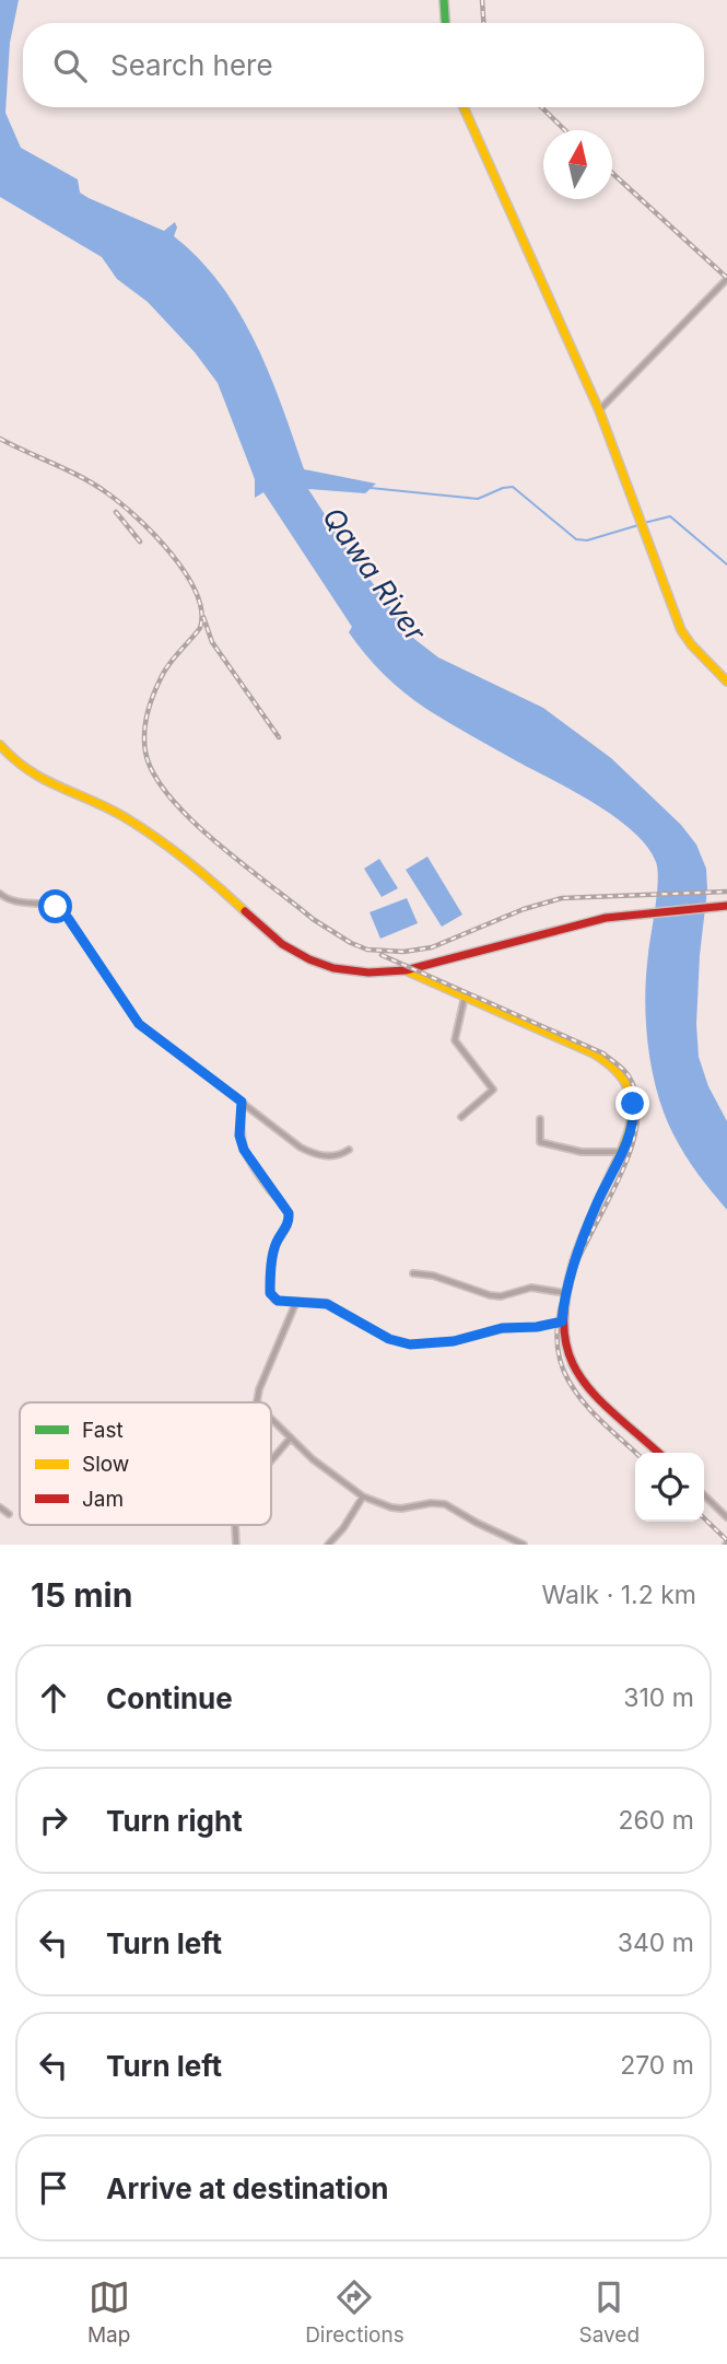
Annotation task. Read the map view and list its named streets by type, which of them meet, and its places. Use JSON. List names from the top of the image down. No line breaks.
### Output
{"water":["Qawa River"],"legend":["Fast","Slow","Jam"],"north":"top","page":{"search":"Search here","heading":["15 min","Walk · 1.2 km"],"list":[["Continue","310 m"],["Turn right","260 m"],["Turn left","340 m"],["Turn left","270 m"],"Arrive at destination"],"nav":["Map","Directions","Saved"]}}
